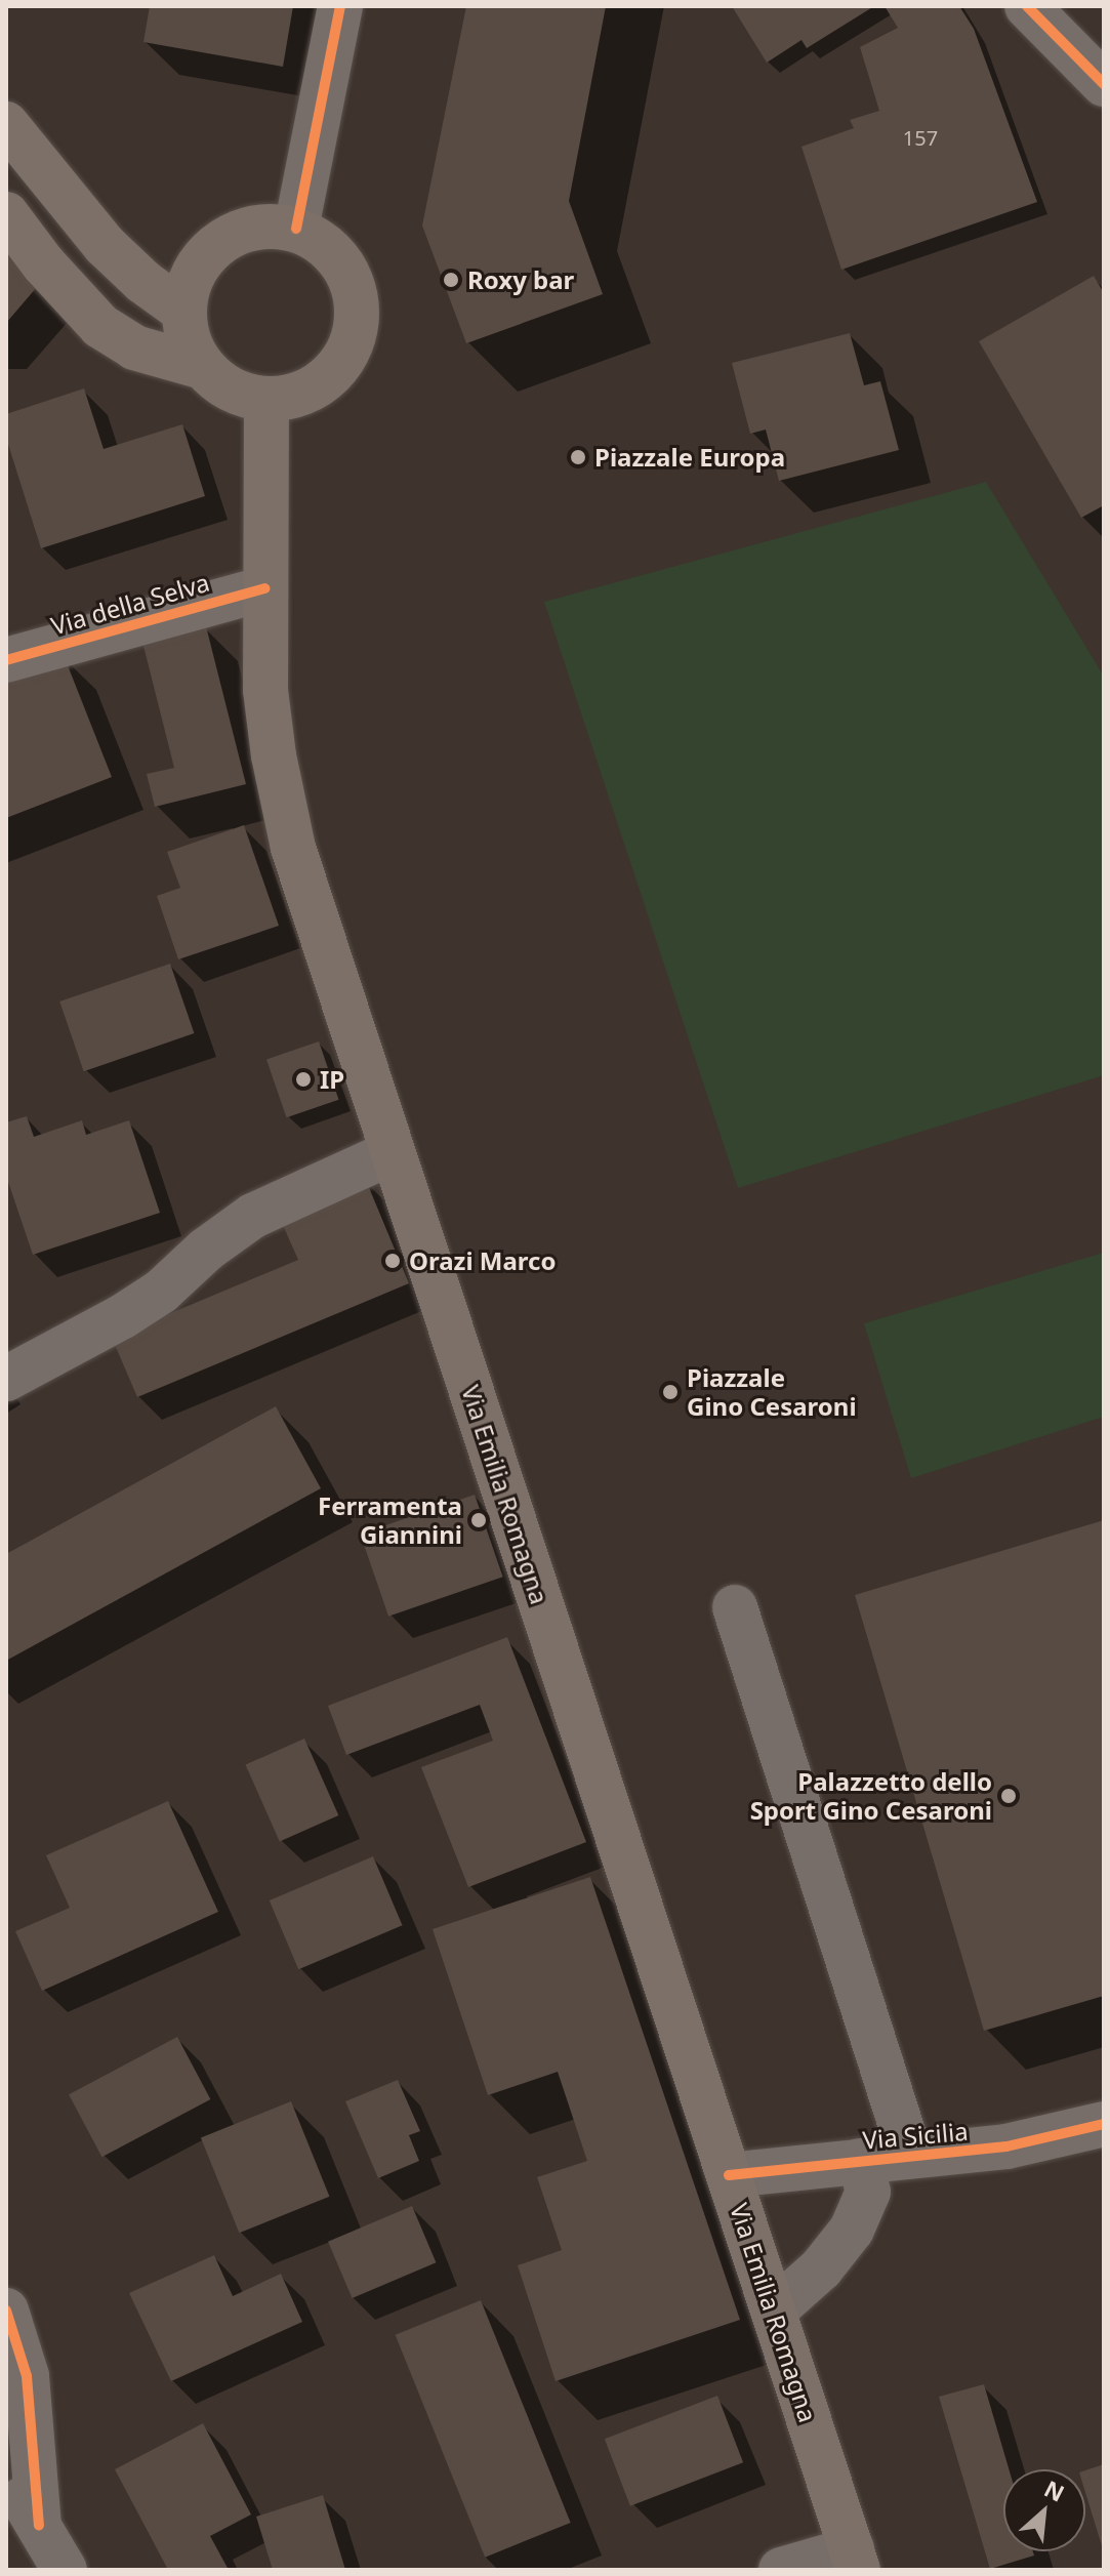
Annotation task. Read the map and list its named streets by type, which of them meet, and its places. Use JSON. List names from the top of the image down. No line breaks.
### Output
{"streets":{"main road":["Via Emilia Romagna"],"street":["Via della Selva","Via Sicilia"]},"crossings":[["Via della Selva","Via Emilia Romagna"],["Via Emilia Romagna","Via Sicilia"]],"places":["Roxy bar","Piazzale Europa","IP","Orazi Marco","Piazzale Gino Cesaroni","Ferramenta Giannini","Palazzetto dello Sport Gino Cesaroni"],"house_numbers":["157"],"north":"top right"}
